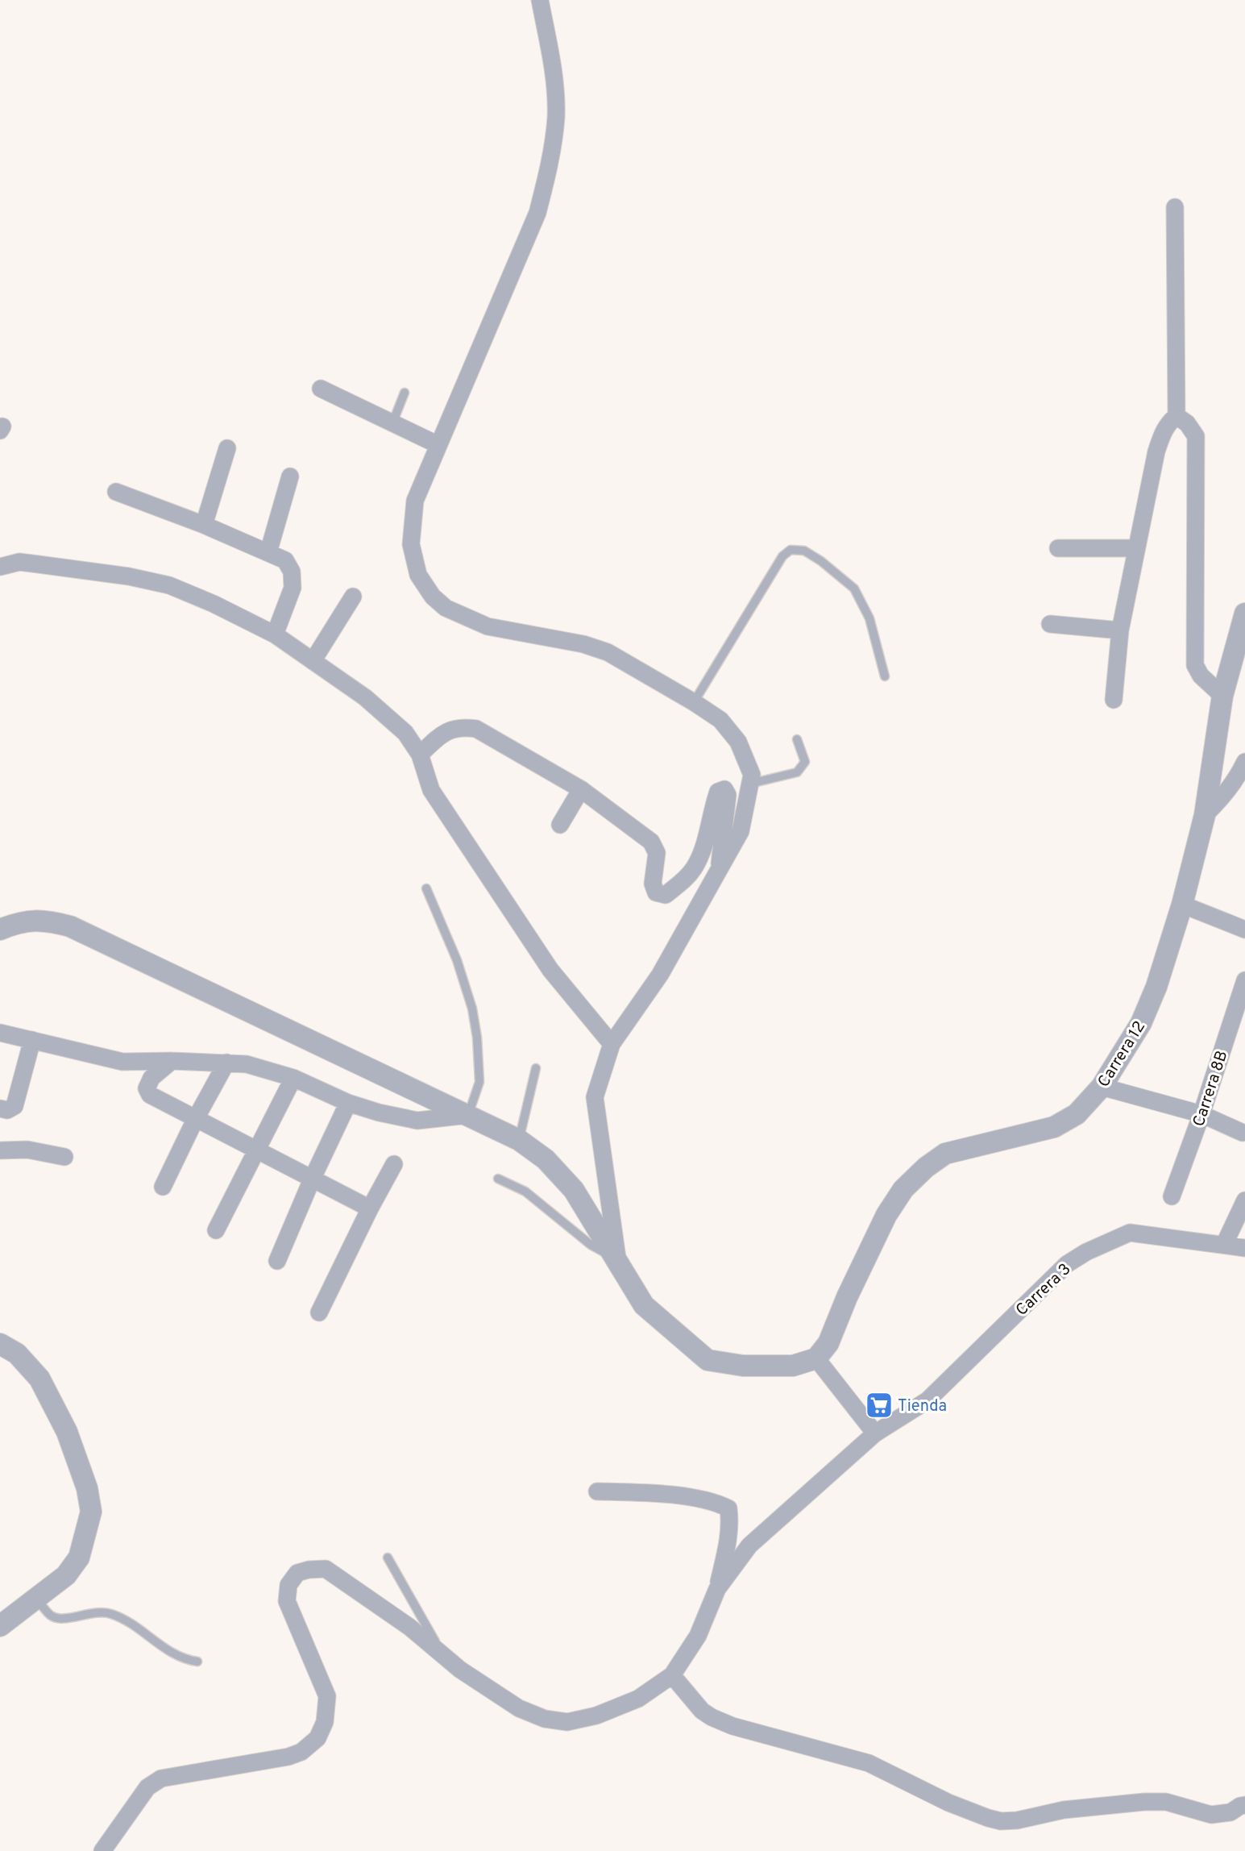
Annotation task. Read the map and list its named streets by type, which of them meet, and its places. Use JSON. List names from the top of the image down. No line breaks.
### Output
{"streets":{"street":["Carrera 12","Carrera 8B","Carrera 3"]},"places":{"supermarket":["Tienda"]}}
